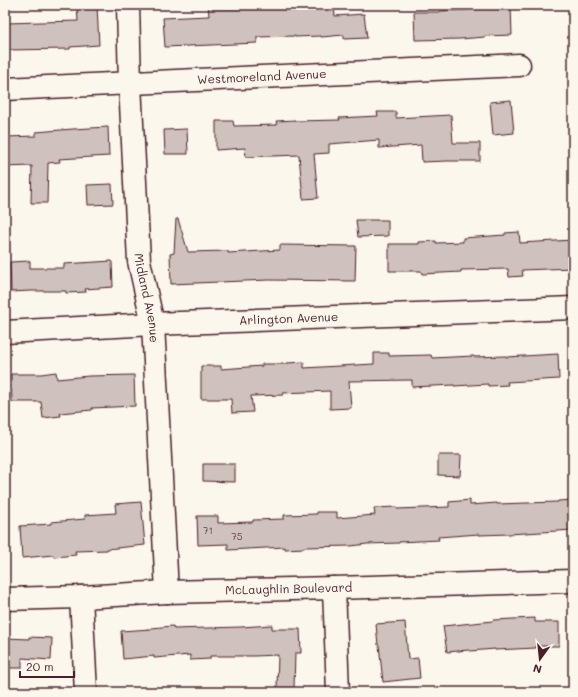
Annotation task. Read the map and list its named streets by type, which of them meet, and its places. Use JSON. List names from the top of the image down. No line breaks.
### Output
{"streets":{"street":["Westmoreland Avenue","Midland Avenue","Arlington Avenue","McLaughlin Boulevard"]},"crossings":[["Westmoreland Avenue","Midland Avenue"],["Midland Avenue","Arlington Avenue"],["Midland Avenue","McLaughlin Boulevard"]],"house_numbers":["71","75"],"scale_bar":"20 m","north":"bottom"}
